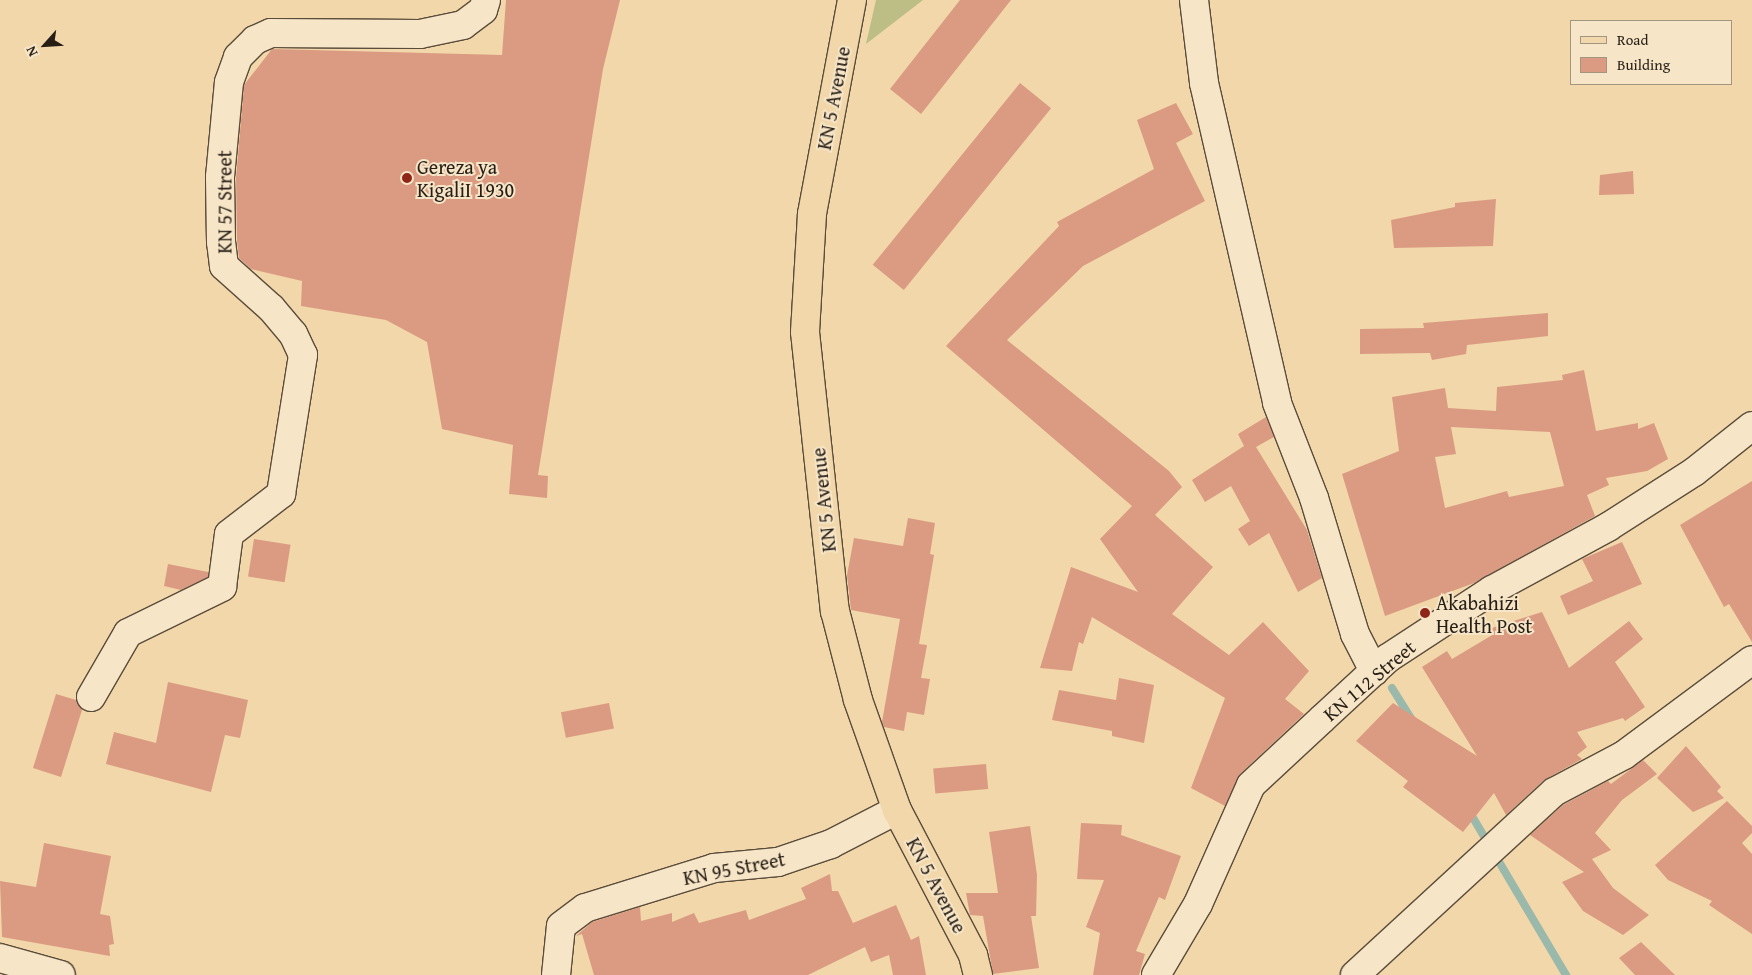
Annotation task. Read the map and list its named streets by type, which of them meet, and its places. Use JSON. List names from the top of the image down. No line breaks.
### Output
{"streets":{"main road":["KN 5 Avenue"],"street":["KN 57 Street","KN 112 Street","KN 95 Street"]},"crossings":[["KN 5 Avenue","KN 95 Street"]],"places":["Gereza ya KigaliI 1930","Akabahizi Health Post"],"legend":["Road","Building"],"north":"bottom left"}
